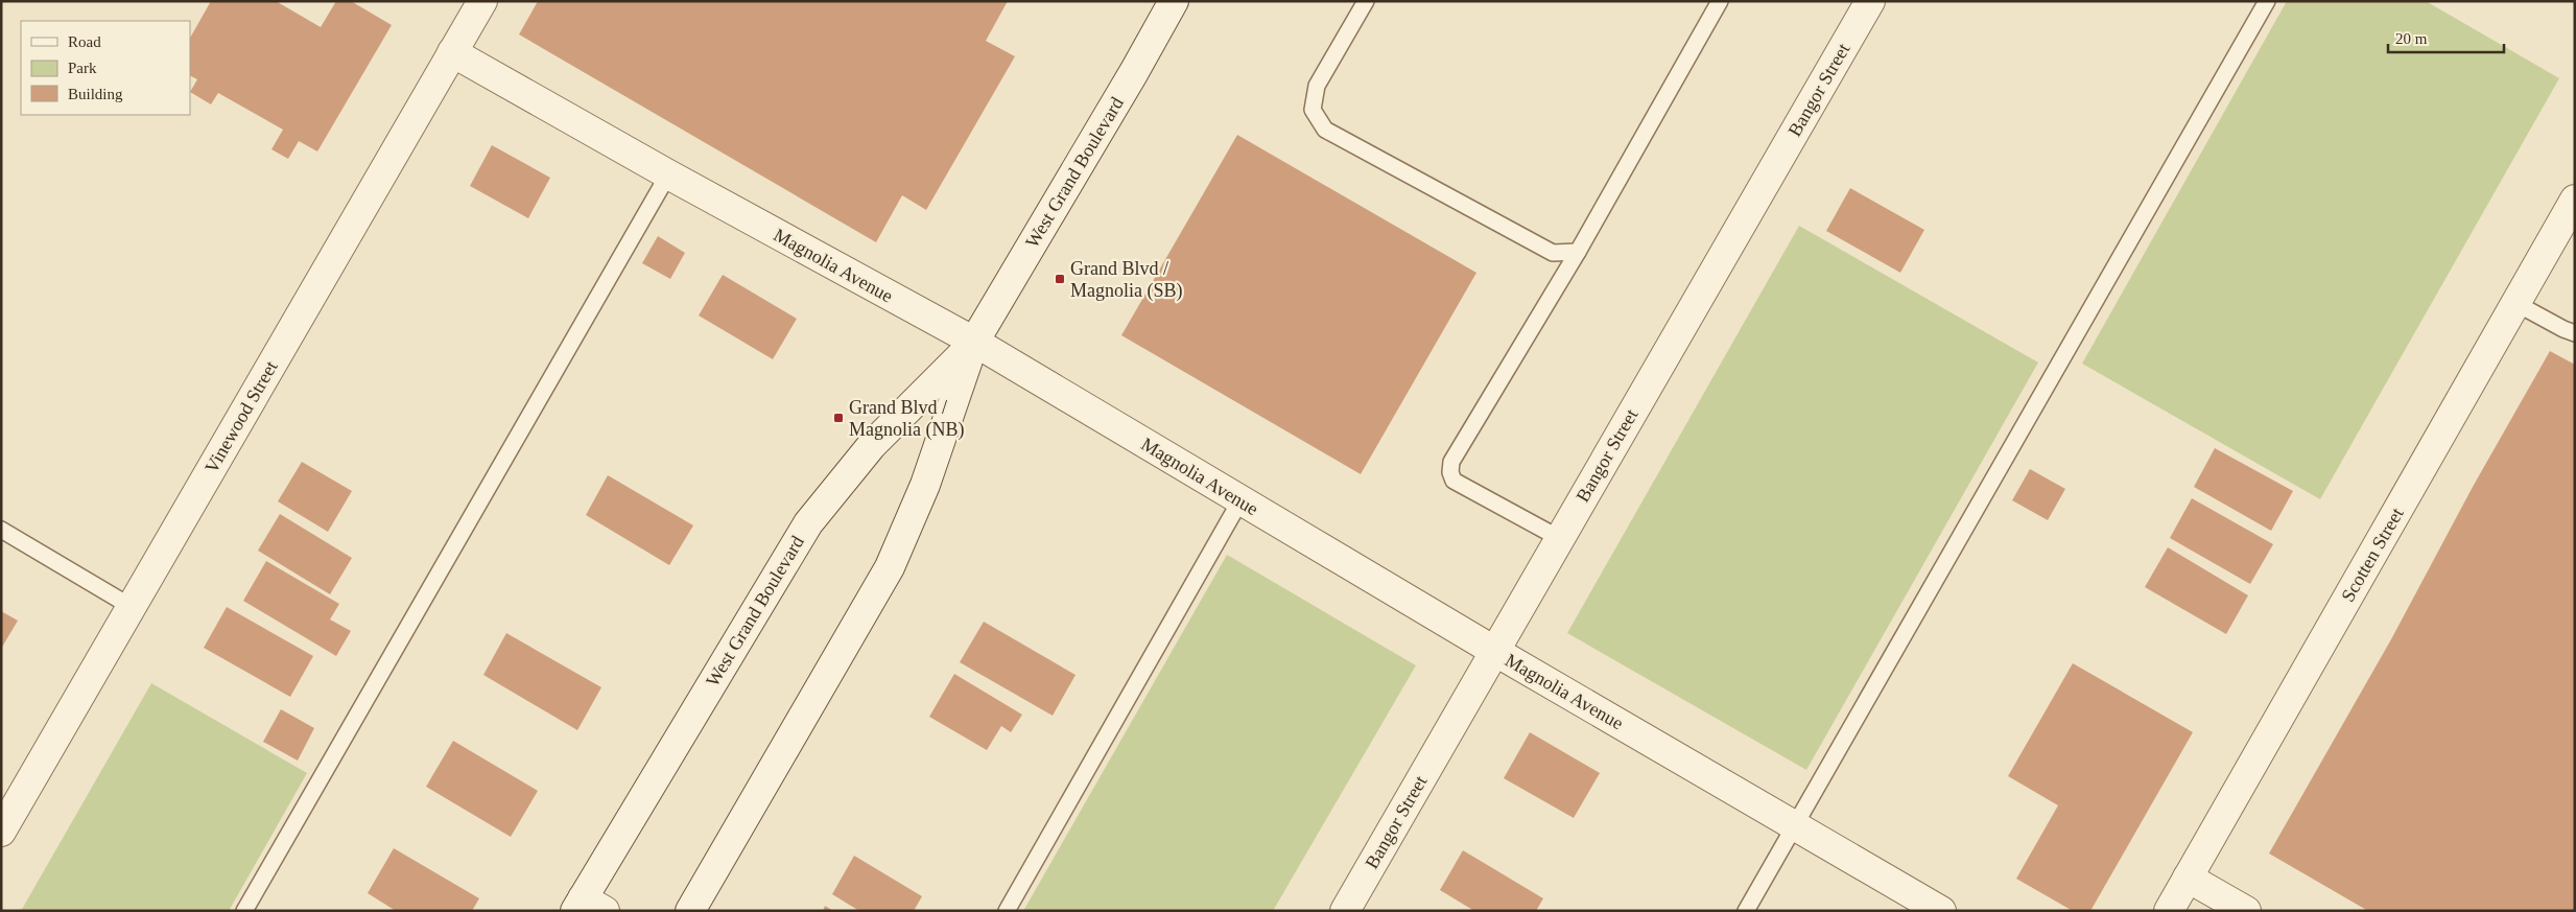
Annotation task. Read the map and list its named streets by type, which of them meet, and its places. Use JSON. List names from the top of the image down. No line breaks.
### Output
{"streets":{"street":["Bangor Street","West Grand Boulevard","Magnolia Avenue","Vinewood Street","Scotten Street"]},"crossings":[["Bangor Street","Magnolia Avenue"],["West Grand Boulevard","Magnolia Avenue"],["Magnolia Avenue","Vinewood Street"]],"places":{"transit":["Grand Blvd / Magnolia (SB)","Grand Blvd / Magnolia (NB)"]},"legend":["Road","Park","Building"],"scale_bar":"20 m"}
